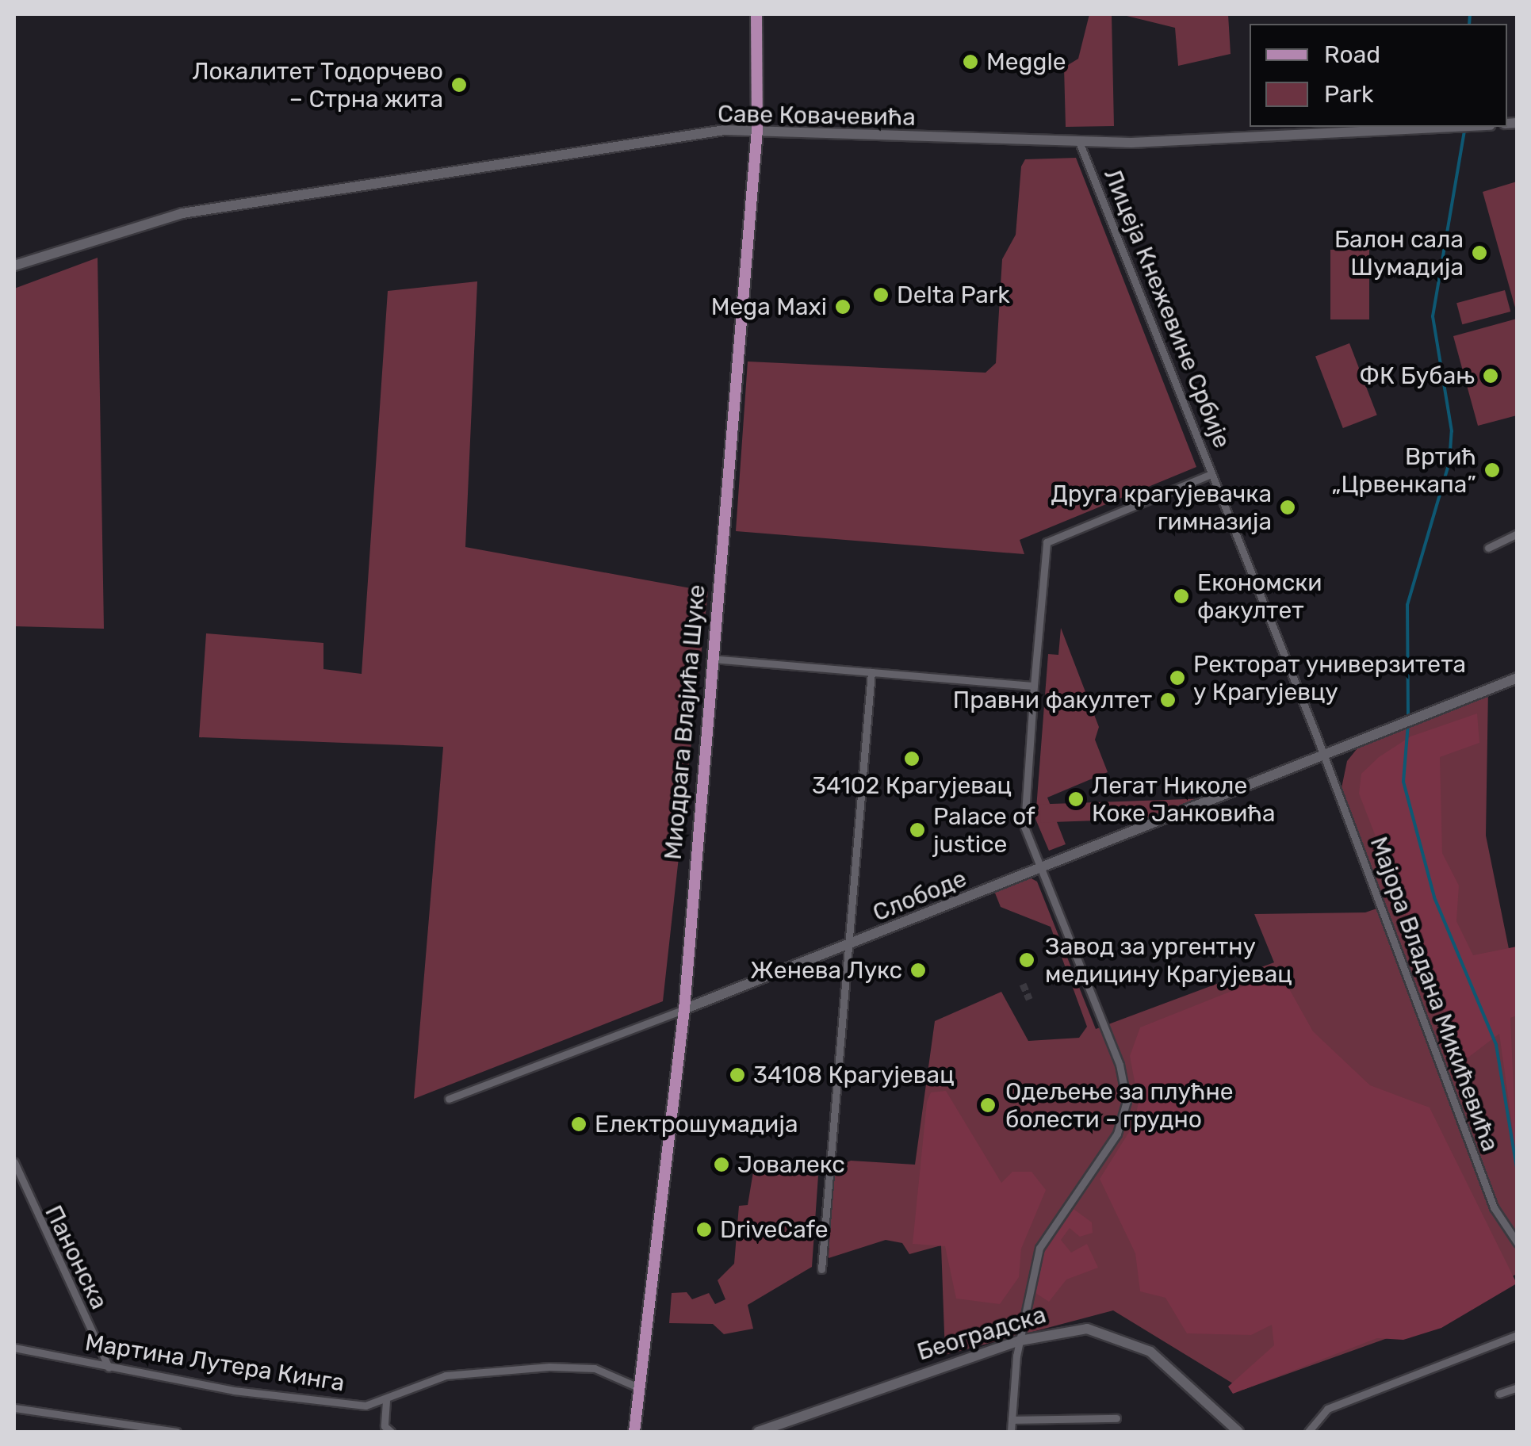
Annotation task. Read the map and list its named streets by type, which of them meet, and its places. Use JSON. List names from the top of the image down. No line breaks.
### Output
{"streets":{"main road":["Миодрага Влајића Шуке"],"street":["Саве Ковачевића","Лицеја Кнежевине Србије","Слободе","Мајора Владана Микићевића","Панонска","Београдска","Мартина Лутера Кинга"]},"crossings":[["Саве Ковачевића","Лицеја Кнежевине Србије"],["Саве Ковачевића","Миодрага Влајића Шуке"],["Лицеја Кнежевине Србије","Слободе"],["Лицеја Кнежевине Србије","Мајора Владана Микићевића"],["Миодрага Влајића Шуке","Слободе"],["Миодрага Влајића Шуке","Мартина Лутера Кинга"],["Слободе","Мајора Владана Микићевића"],["Панонска","Мартина Лутера Кинга"]],"places":["Meggle","Локалитет Тодорчево – Стрна жита","Балон сала Шумадија","Delta Park","Mega Maxi","ФК Бубањ","Вртић „Црвенкапа”","Друга крагујевачка гимназија","Економски факултет","Ректорат универзитета у Крагујевцу","Правни факултет","34102 Крагујевац","Легат Николе Коке Јанковића","Palace of justice","Завод за ургентну медицину Крагујевац","Женева Лукс","34108 Крагујевац","Одељење за плућне болести - грудно","Електрошумадија","Јовалекс","DriveCafe"],"legend":["Road","Park"]}
